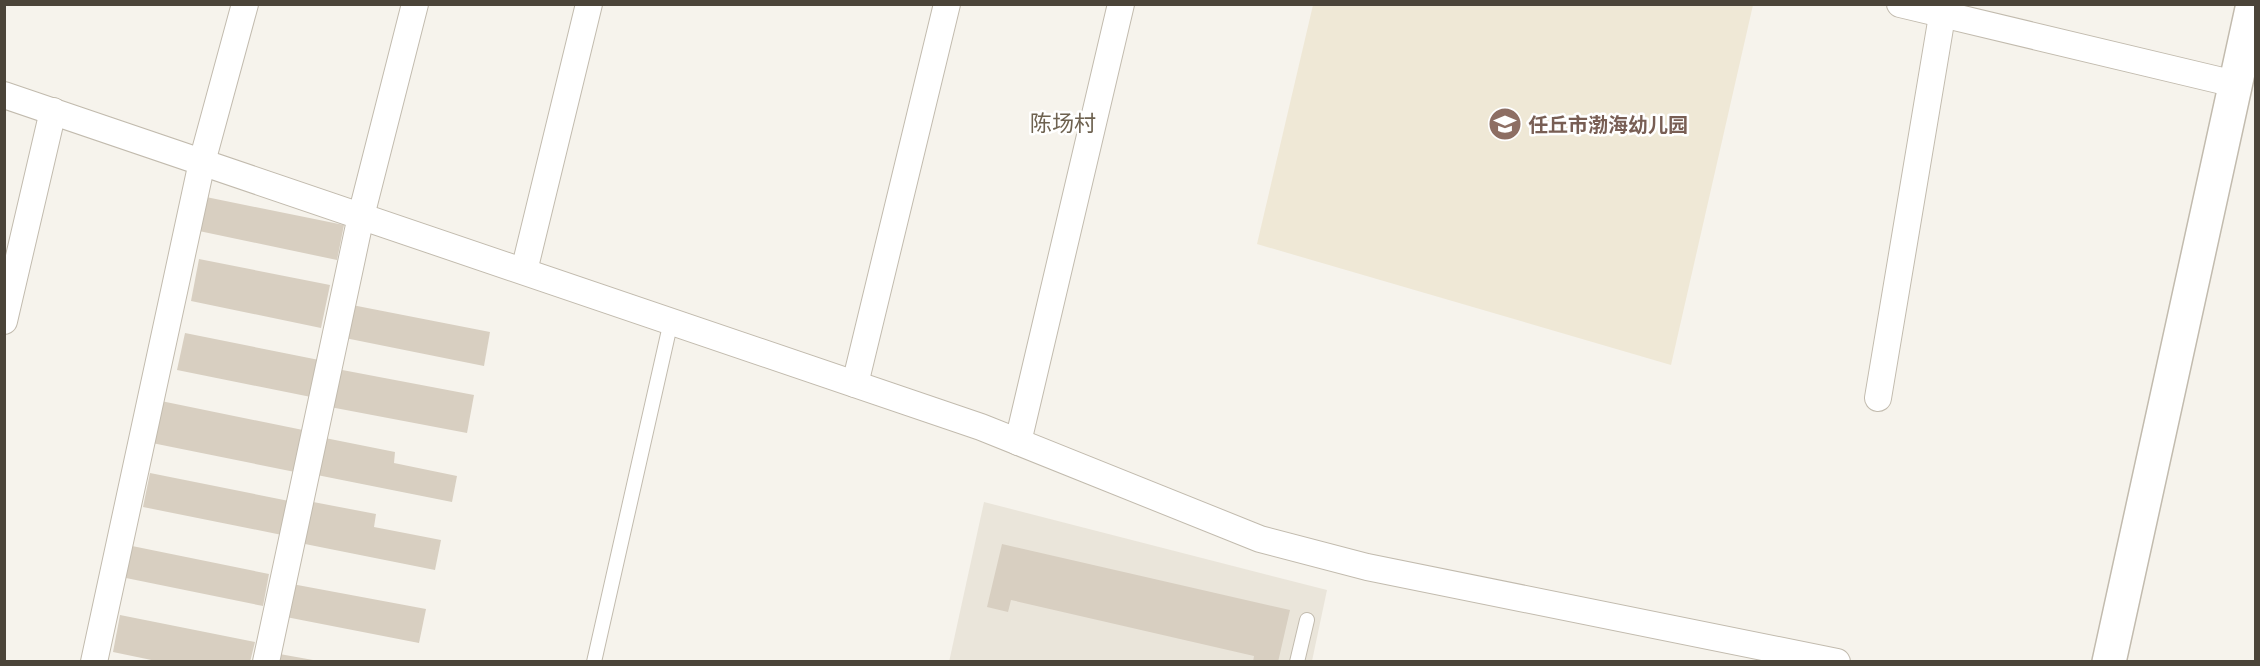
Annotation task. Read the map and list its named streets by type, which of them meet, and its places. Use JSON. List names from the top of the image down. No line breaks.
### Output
{"districts":["陈场村"],"places":{"school or university":["任丘市渤海幼儿园"]}}
